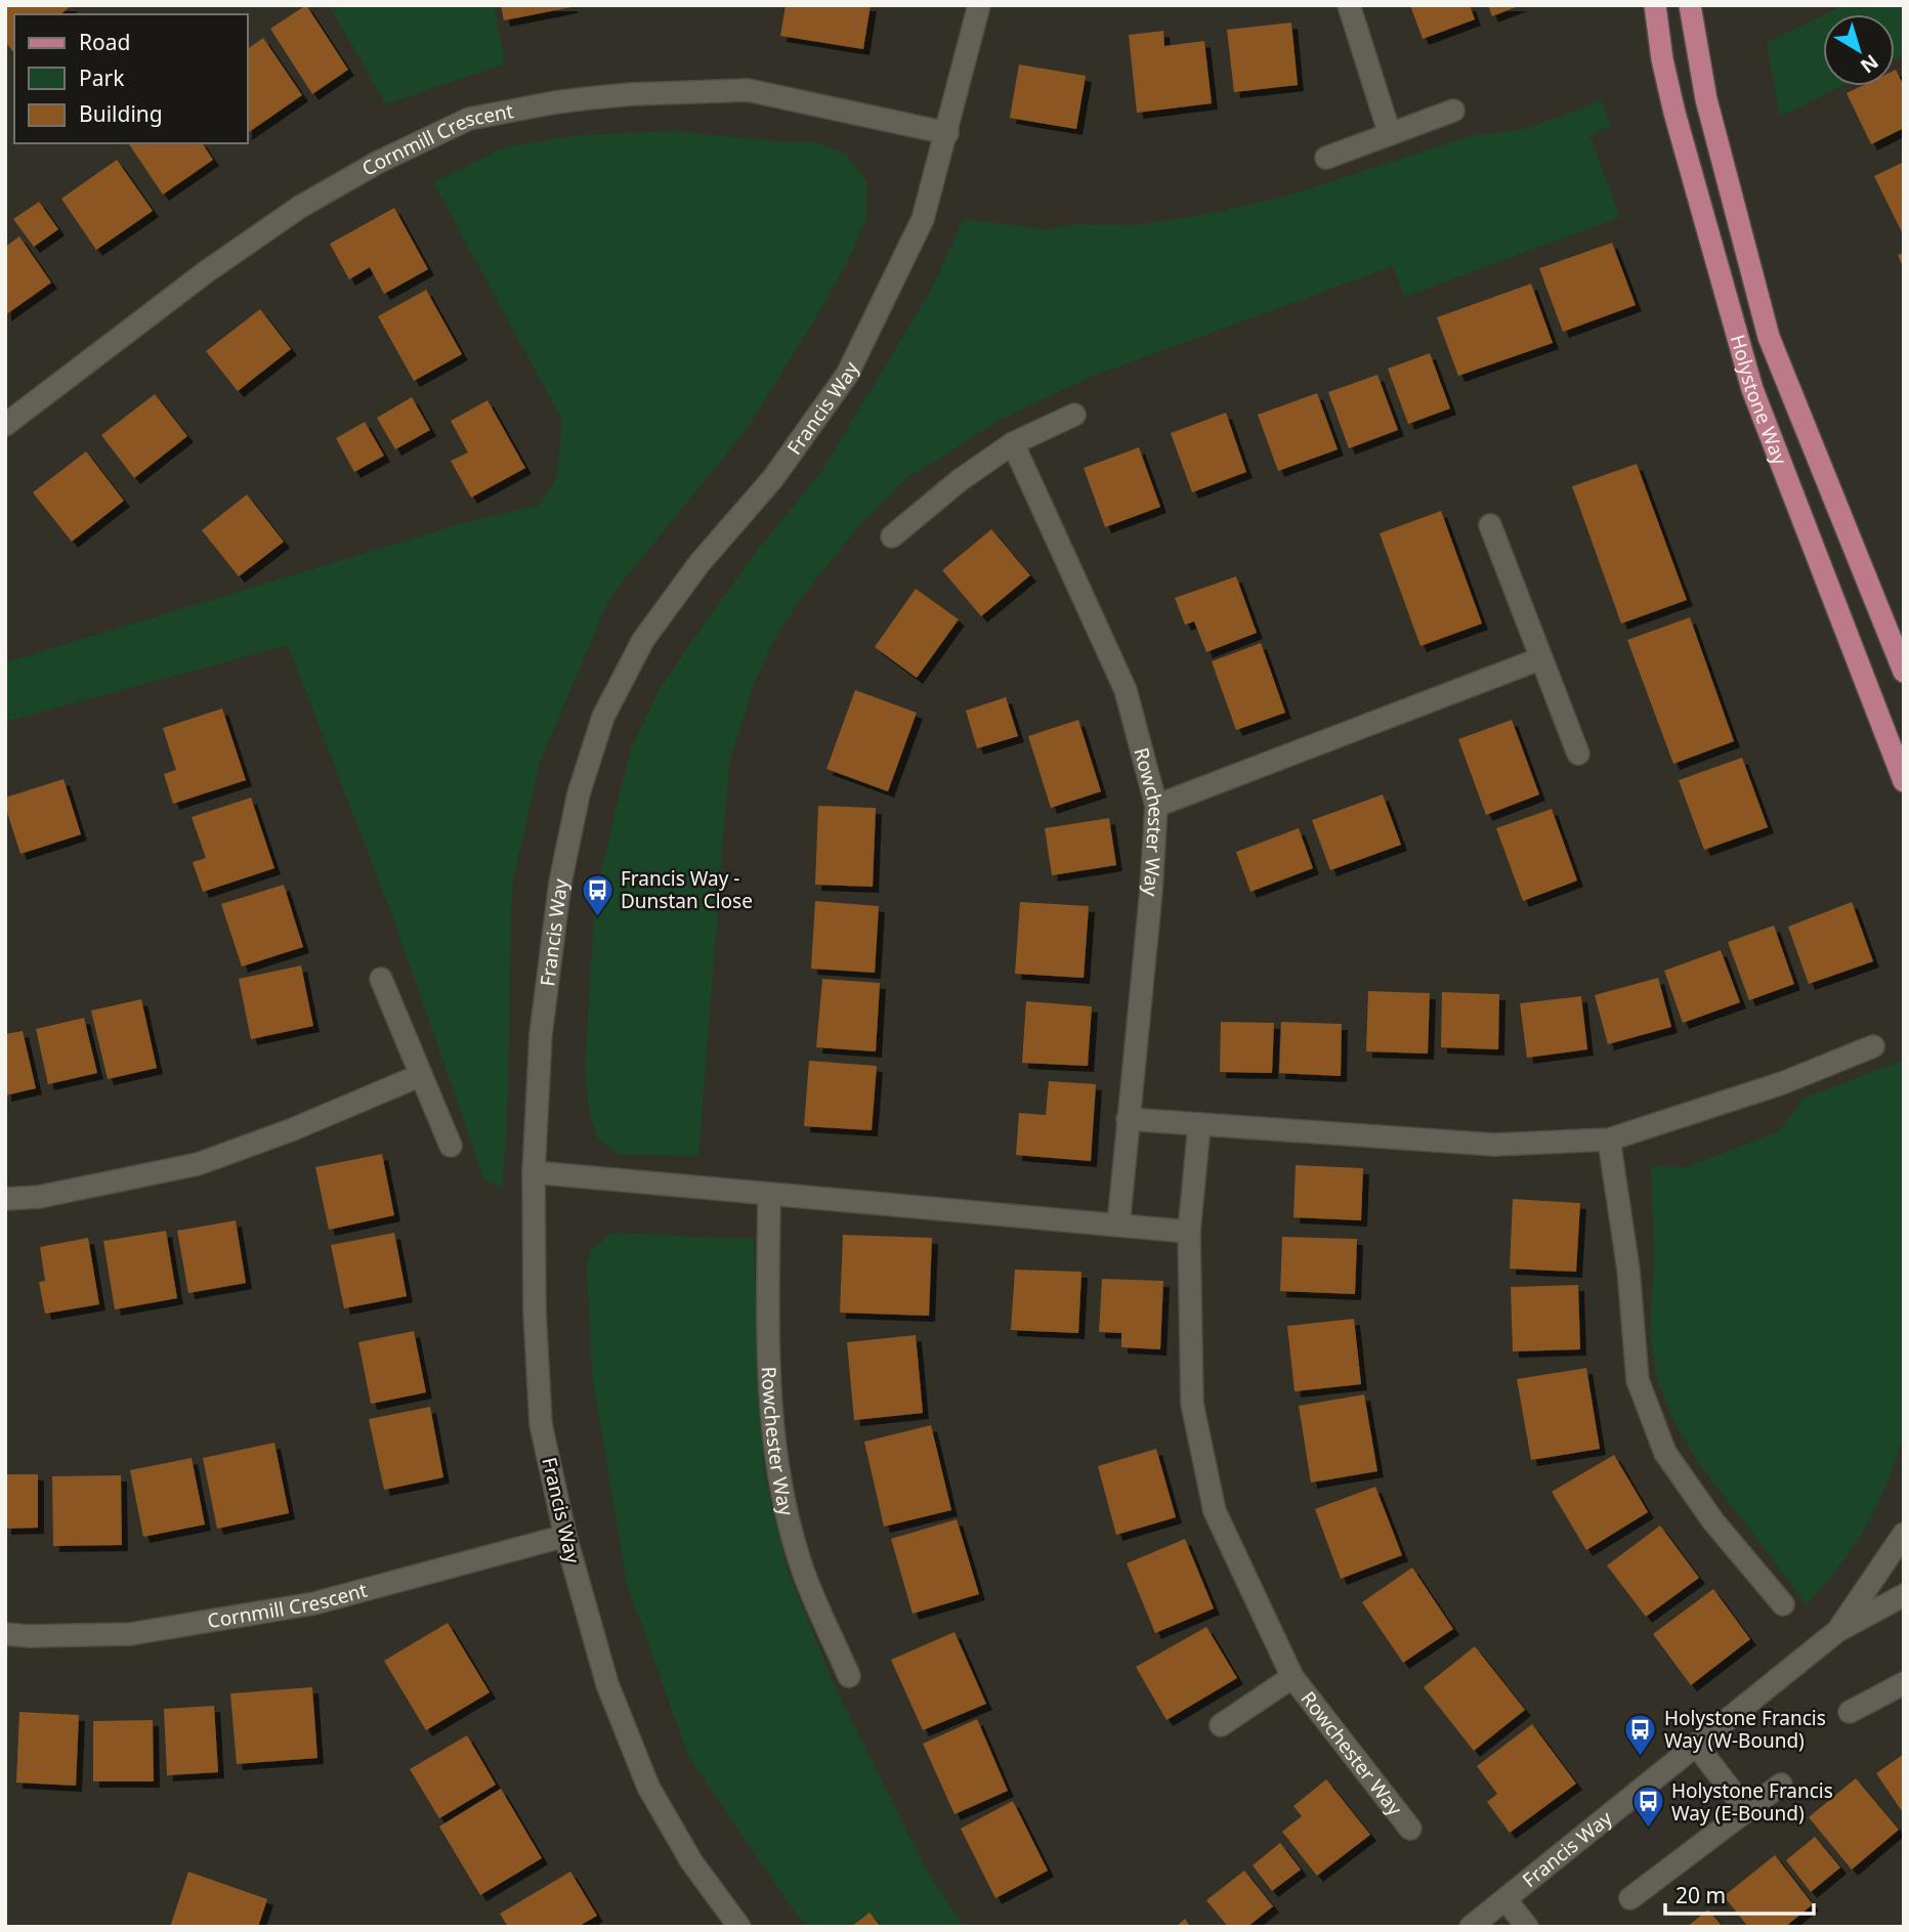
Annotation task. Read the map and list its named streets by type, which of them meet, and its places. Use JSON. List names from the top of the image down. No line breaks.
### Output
{"streets":{"main road":["Holystone Way"],"street":["Cornmill Crescent","Francis Way","Rowchester Way"]},"crossings":[["Cornmill Crescent","Francis Way"]],"places":{"bus stop":["Francis Way - Dunstan Close","Holystone Francis Way (W-Bound)","Holystone Francis Way (E-Bound)"]},"legend":["Road","Park","Building"],"scale_bar":"20 m","north":"bottom right"}
